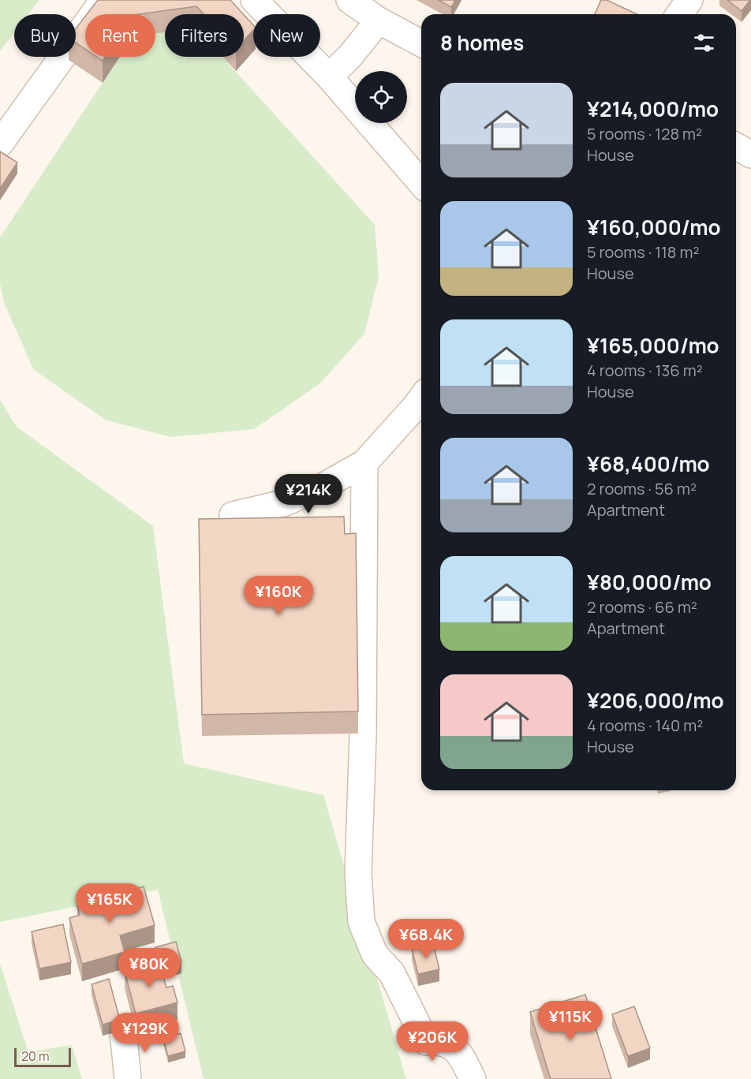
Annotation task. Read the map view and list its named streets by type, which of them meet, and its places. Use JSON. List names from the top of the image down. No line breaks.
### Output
{"scale_bar":"20 m","page":{"chip":["Buy","Rent","Filters","New"],"heading":"8 homes","list":[{"name":"¥214,000/mo","note":"5 rooms · 128 m² · House"},{"name":"¥160,000/mo","note":"5 rooms · 118 m² · House"},{"name":"¥165,000/mo","note":"4 rooms · 136 m² · House"},{"name":"¥68,400/mo","note":"2 rooms · 56 m² · Apartment"},{"name":"¥80,000/mo","note":"2 rooms · 66 m² · Apartment"},{"name":"¥206,000/mo","note":"4 rooms · 140 m² · House"}],"price":["¥214K","¥160K","¥165K","¥68.4K","¥80K","¥115K","¥129K","¥206K"],"scale":"20 m"}}
